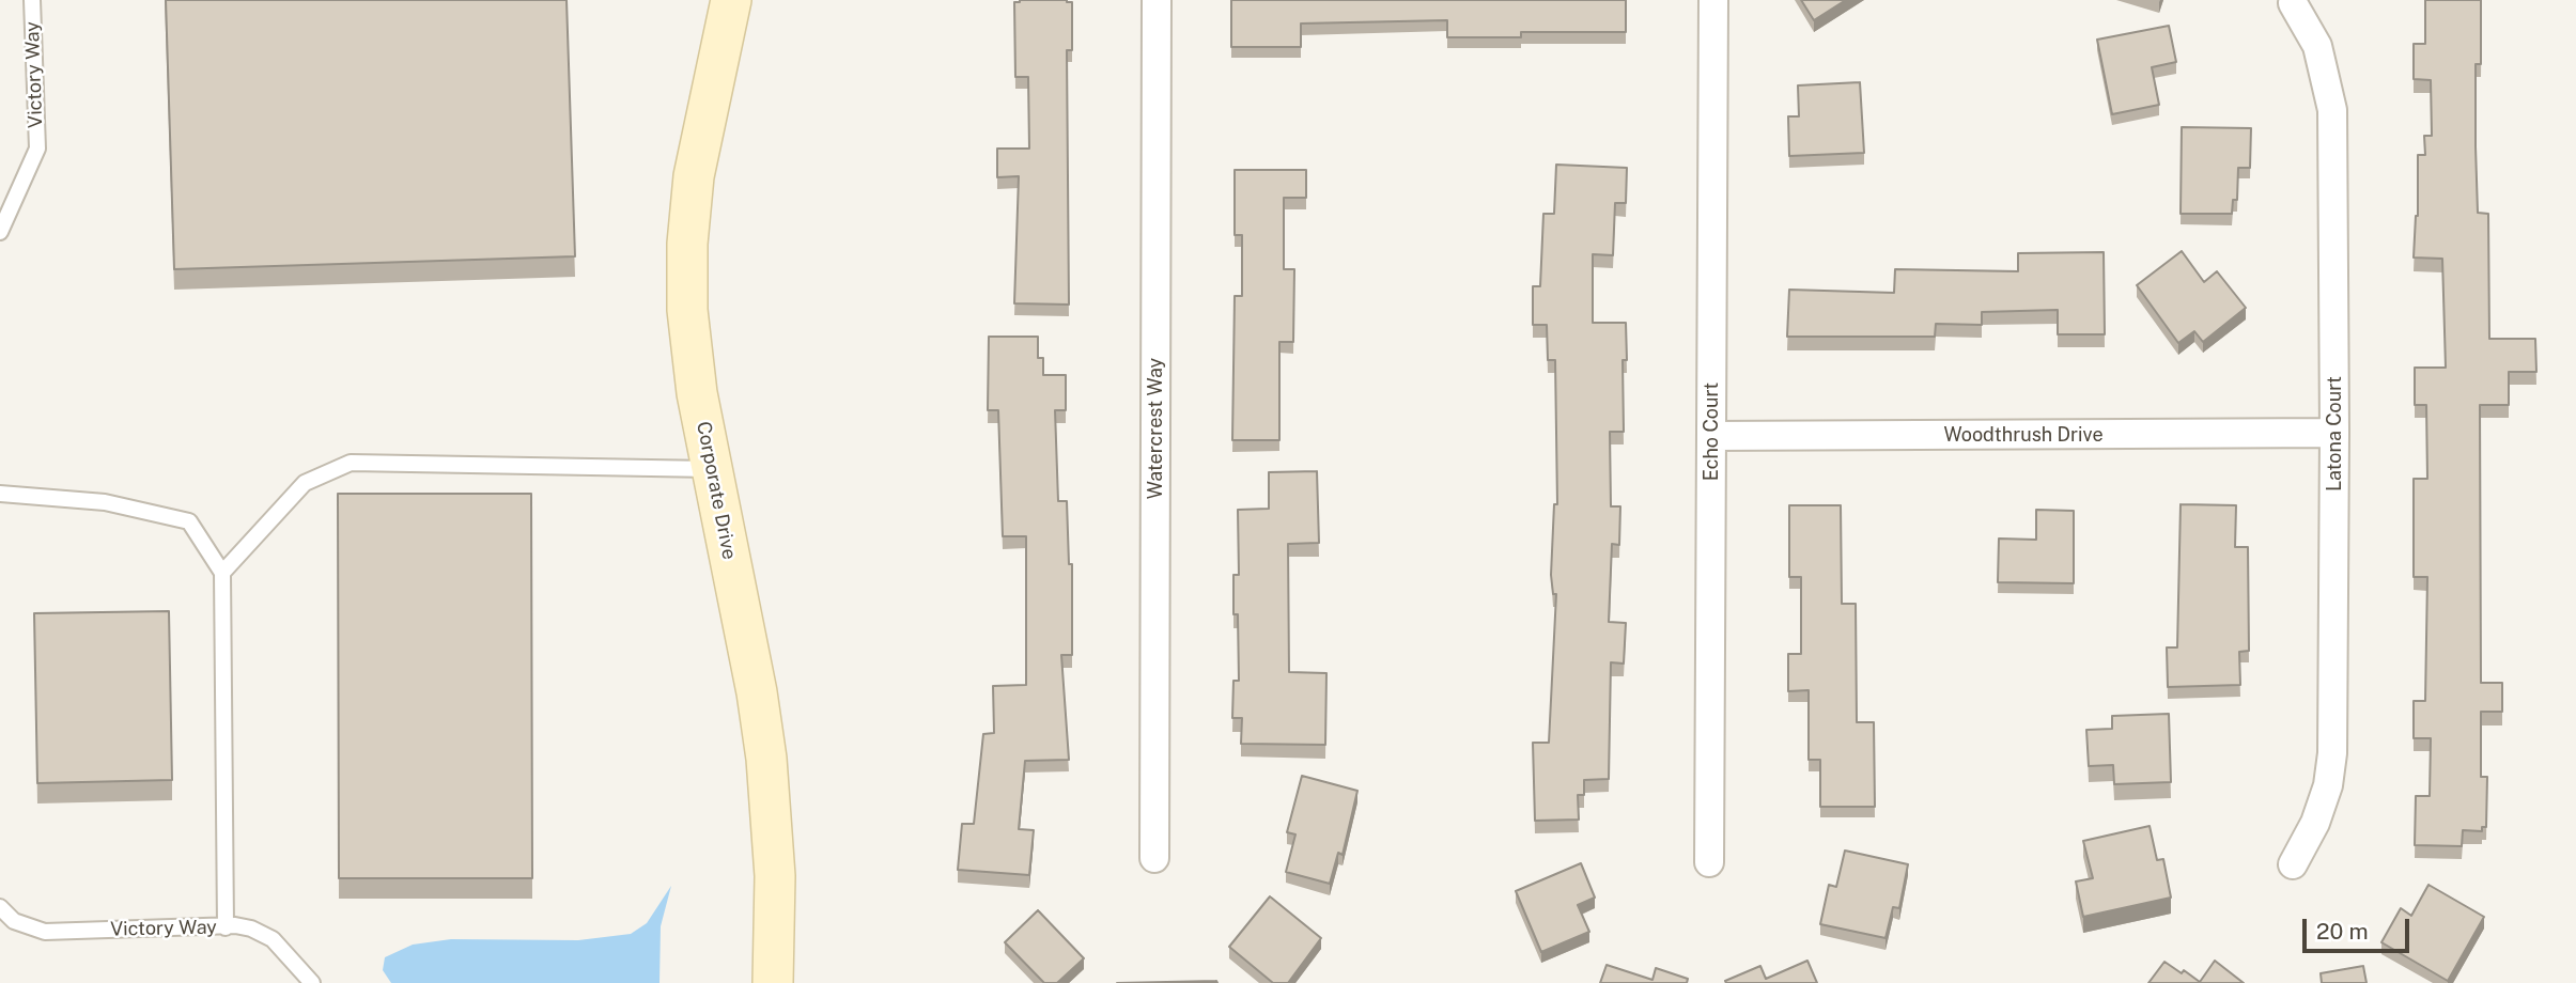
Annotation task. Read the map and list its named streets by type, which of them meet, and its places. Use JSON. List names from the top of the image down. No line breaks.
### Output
{"streets":{"street":["Watercrest Way","Echo Court","Latona Court","Woodthrush Drive","Corporate Drive"],"lane":["Victory Way"]},"crossings":[["Echo Court","Woodthrush Drive"],["Latona Court","Woodthrush Drive"]],"scale_bar":"20 m"}
